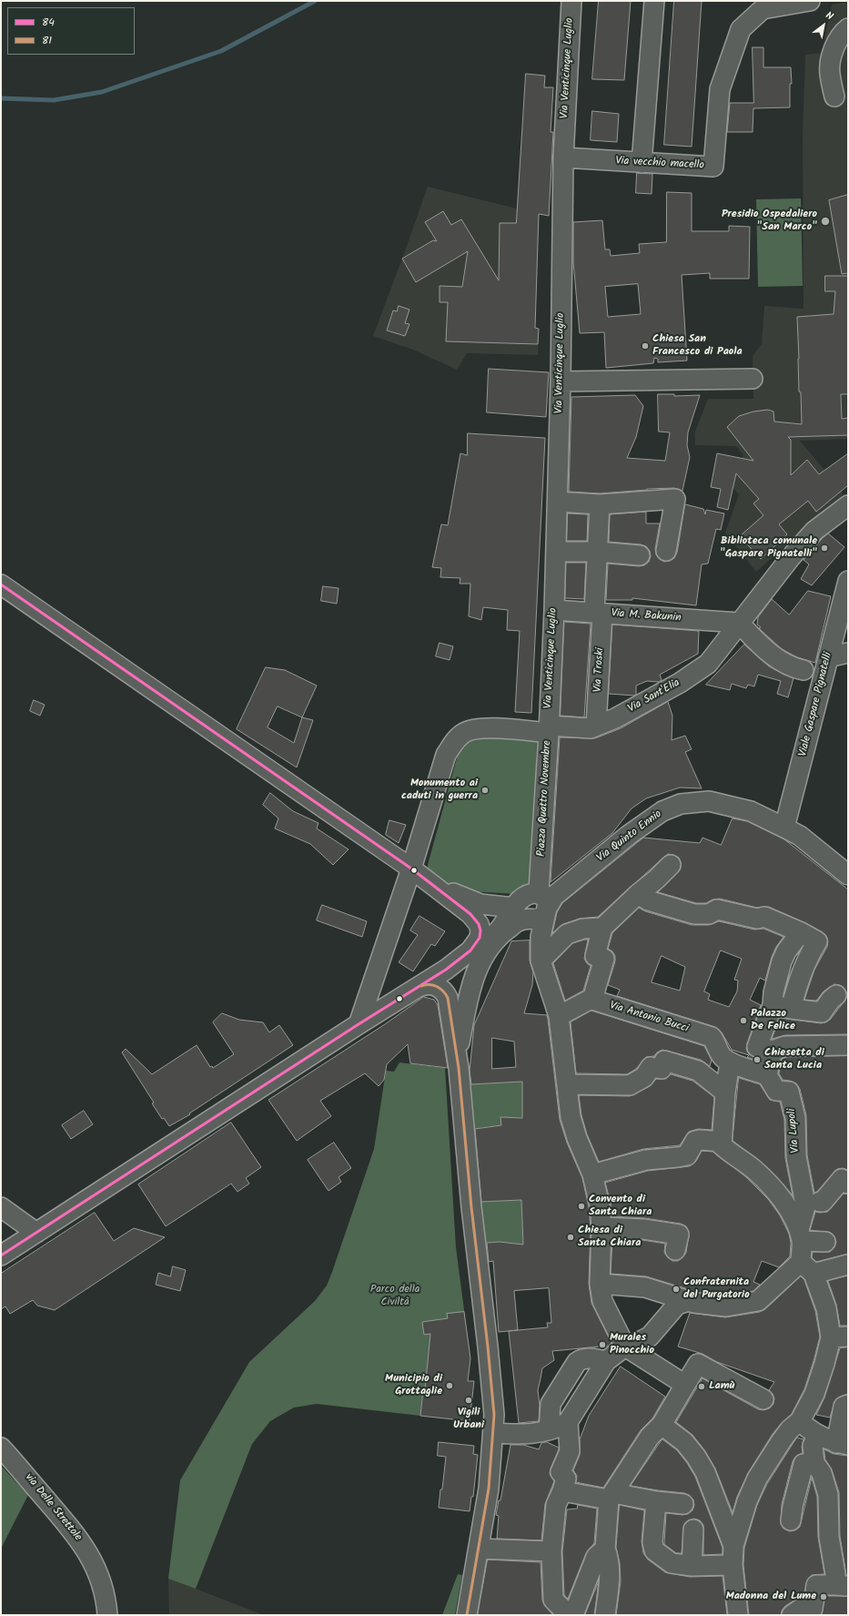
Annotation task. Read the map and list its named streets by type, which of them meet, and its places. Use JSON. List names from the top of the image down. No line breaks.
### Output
{"streets":{"street":["Via Venticinque Luglio","Via vecchio macello","Via M. Bakunin","Via Troski","Via Sant'Elia","Viale Gaspare Pignatelli","Piazza Quattro Novembre","Via Quinto Ennio","Via Antonio Bucci","Via Lupoli","via Delle Strettole"]},"crossings":[["Via Venticinque Luglio","Via vecchio macello"],["Via Venticinque Luglio","Via M. Bakunin"],["Via Venticinque Luglio","Via Sant'Elia"],["Via Venticinque Luglio","Piazza Quattro Novembre"],["Via M. Bakunin","Via Troski"],["Via M. Bakunin","Via Sant'Elia"],["Via Troski","Via Sant'Elia"],["Via Sant'Elia","Piazza Quattro Novembre"],["Viale Gaspare Pignatelli","Via Quinto Ennio"],["Piazza Quattro Novembre","Via Quinto Ennio"]],"parks":["Parco della Civiltà"],"places":["Presidio Ospedaliero \"San Marco\"","Chiesa San Francesco di Paola","Biblioteca comunale \"Gaspare Pignatelli\"","Monumento ai caduti in guerra","Palazzo De Felice","Chiesetta di Santa Lucia","Convento di Santa Chiara","Chiesa di Santa Chiara","Confraternita del Purgatorio","Murales Pinocchio","Municipio di Grottaglie","Lamù","Vigili Urbani","Madonna del Lume"],"lines":["transit line 84","transit line 81"],"legend":["84","81"],"north":"top right"}
